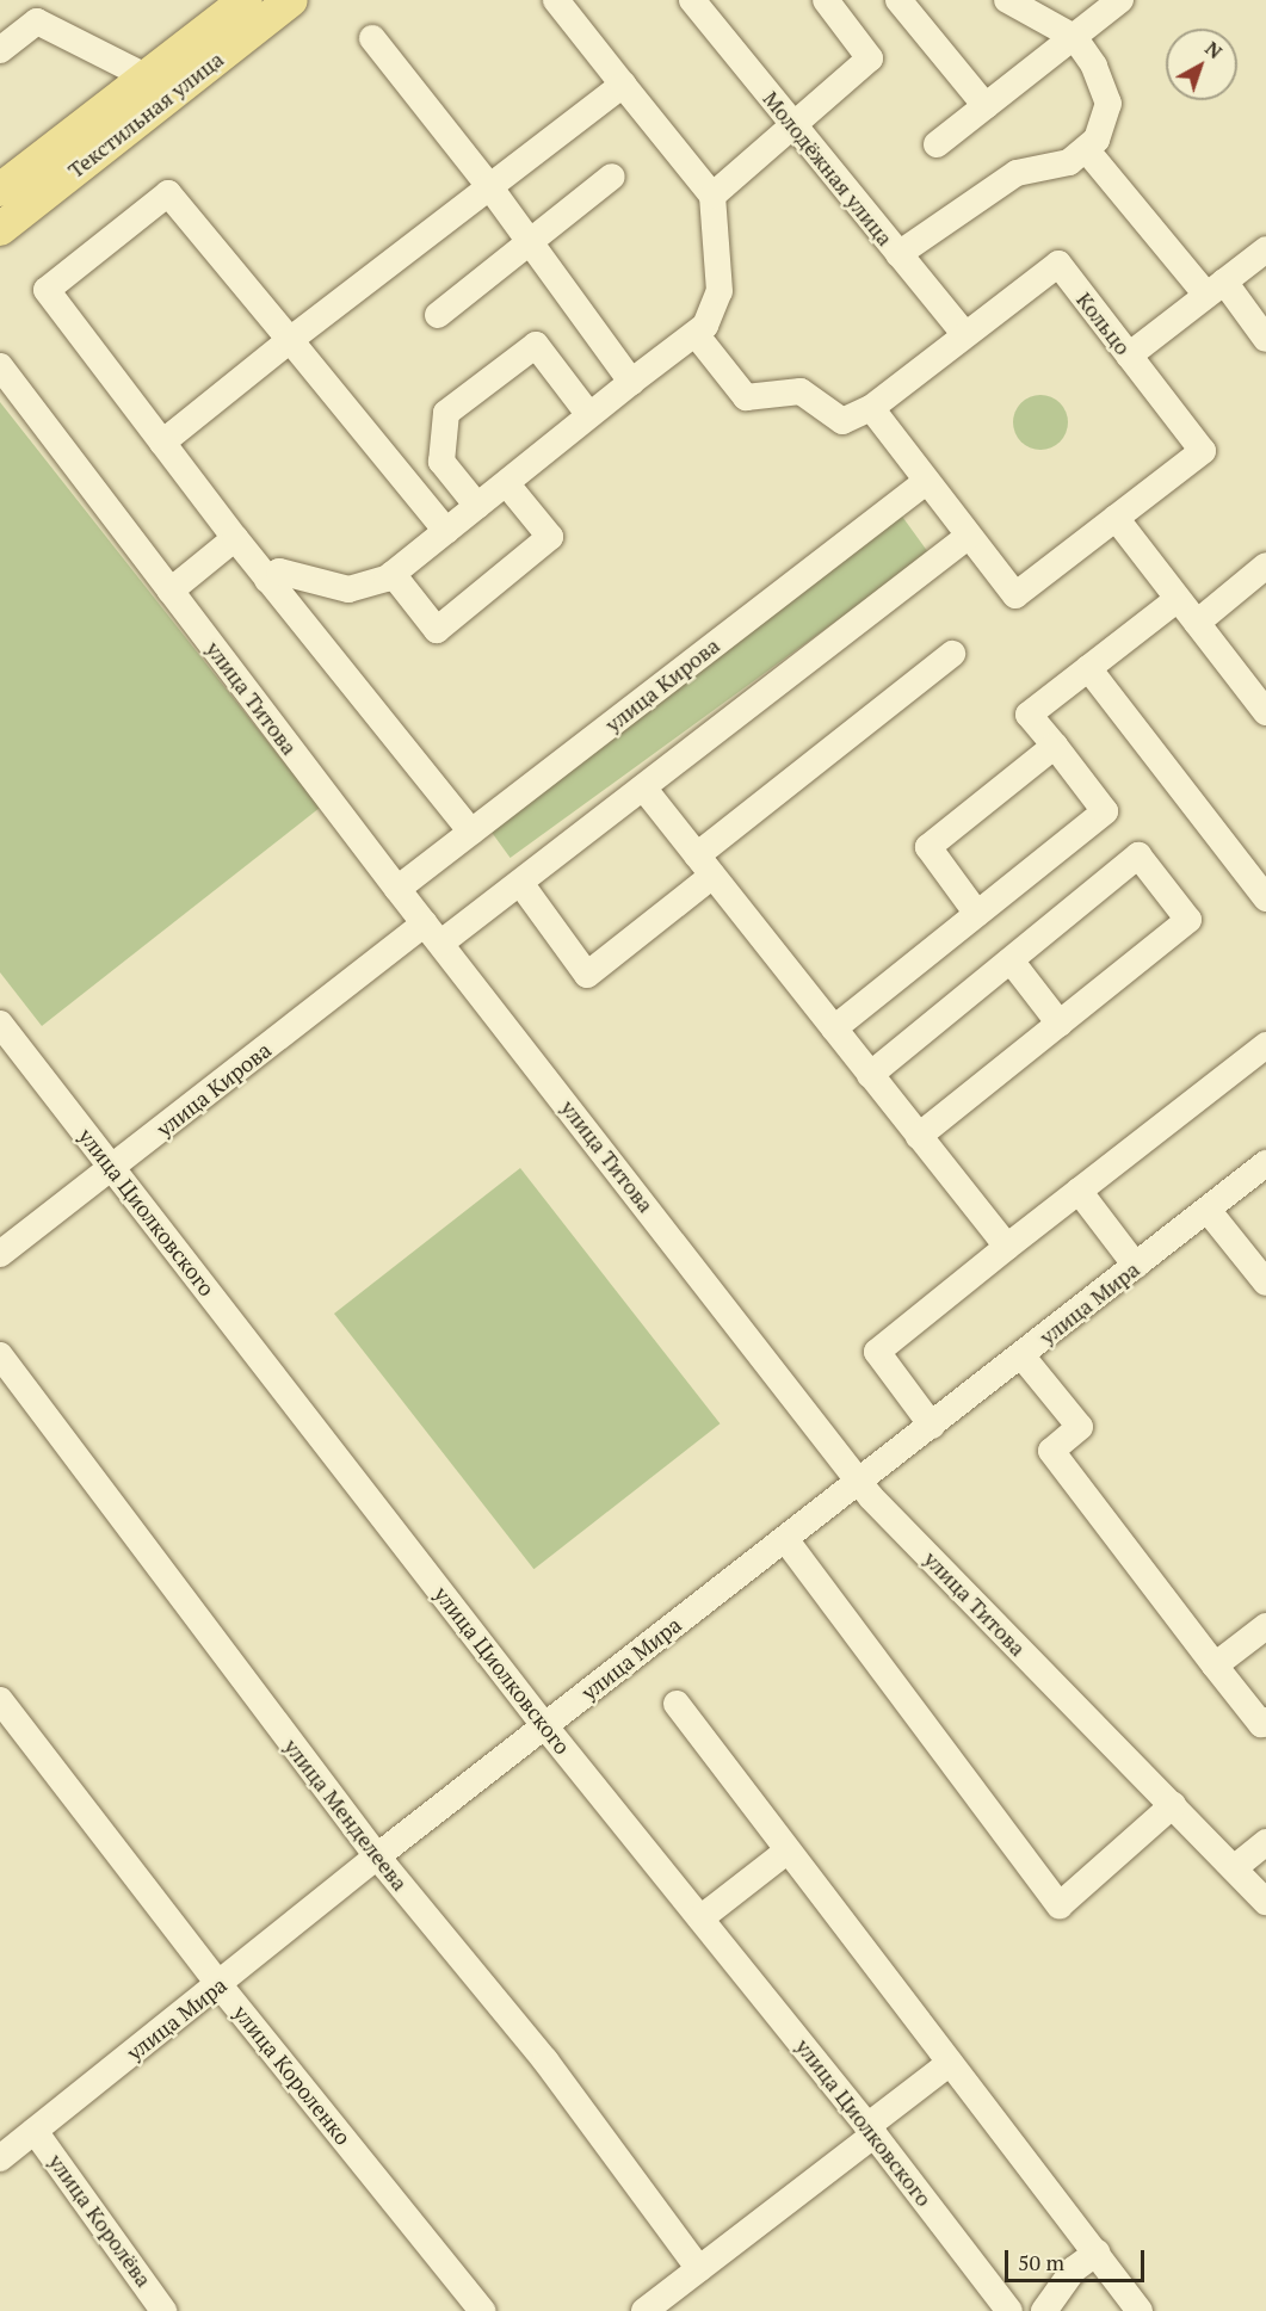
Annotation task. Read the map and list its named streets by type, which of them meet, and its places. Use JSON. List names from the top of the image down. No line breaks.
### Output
{"streets":{"main road":["Текстильная улица"],"street":["Молодёжная улица","Кольцо","улица Кирова","улица Титова","улица Циолковского","улица Мира","улица Менделеева","улица Короленко","улица Королёва"]},"crossings":[["Молодёжная улица","Кольцо"],["Кольцо","улица Кирова"],["улица Кирова","улица Титова"],["улица Кирова","улица Циолковского"],["улица Титова","улица Мира"],["улица Циолковского","улица Мира"],["улица Мира","улица Менделеева"],["улица Мира","улица Короленко"],["улица Мира","улица Королёва"]],"scale_bar":"50 m","north":"top right"}
